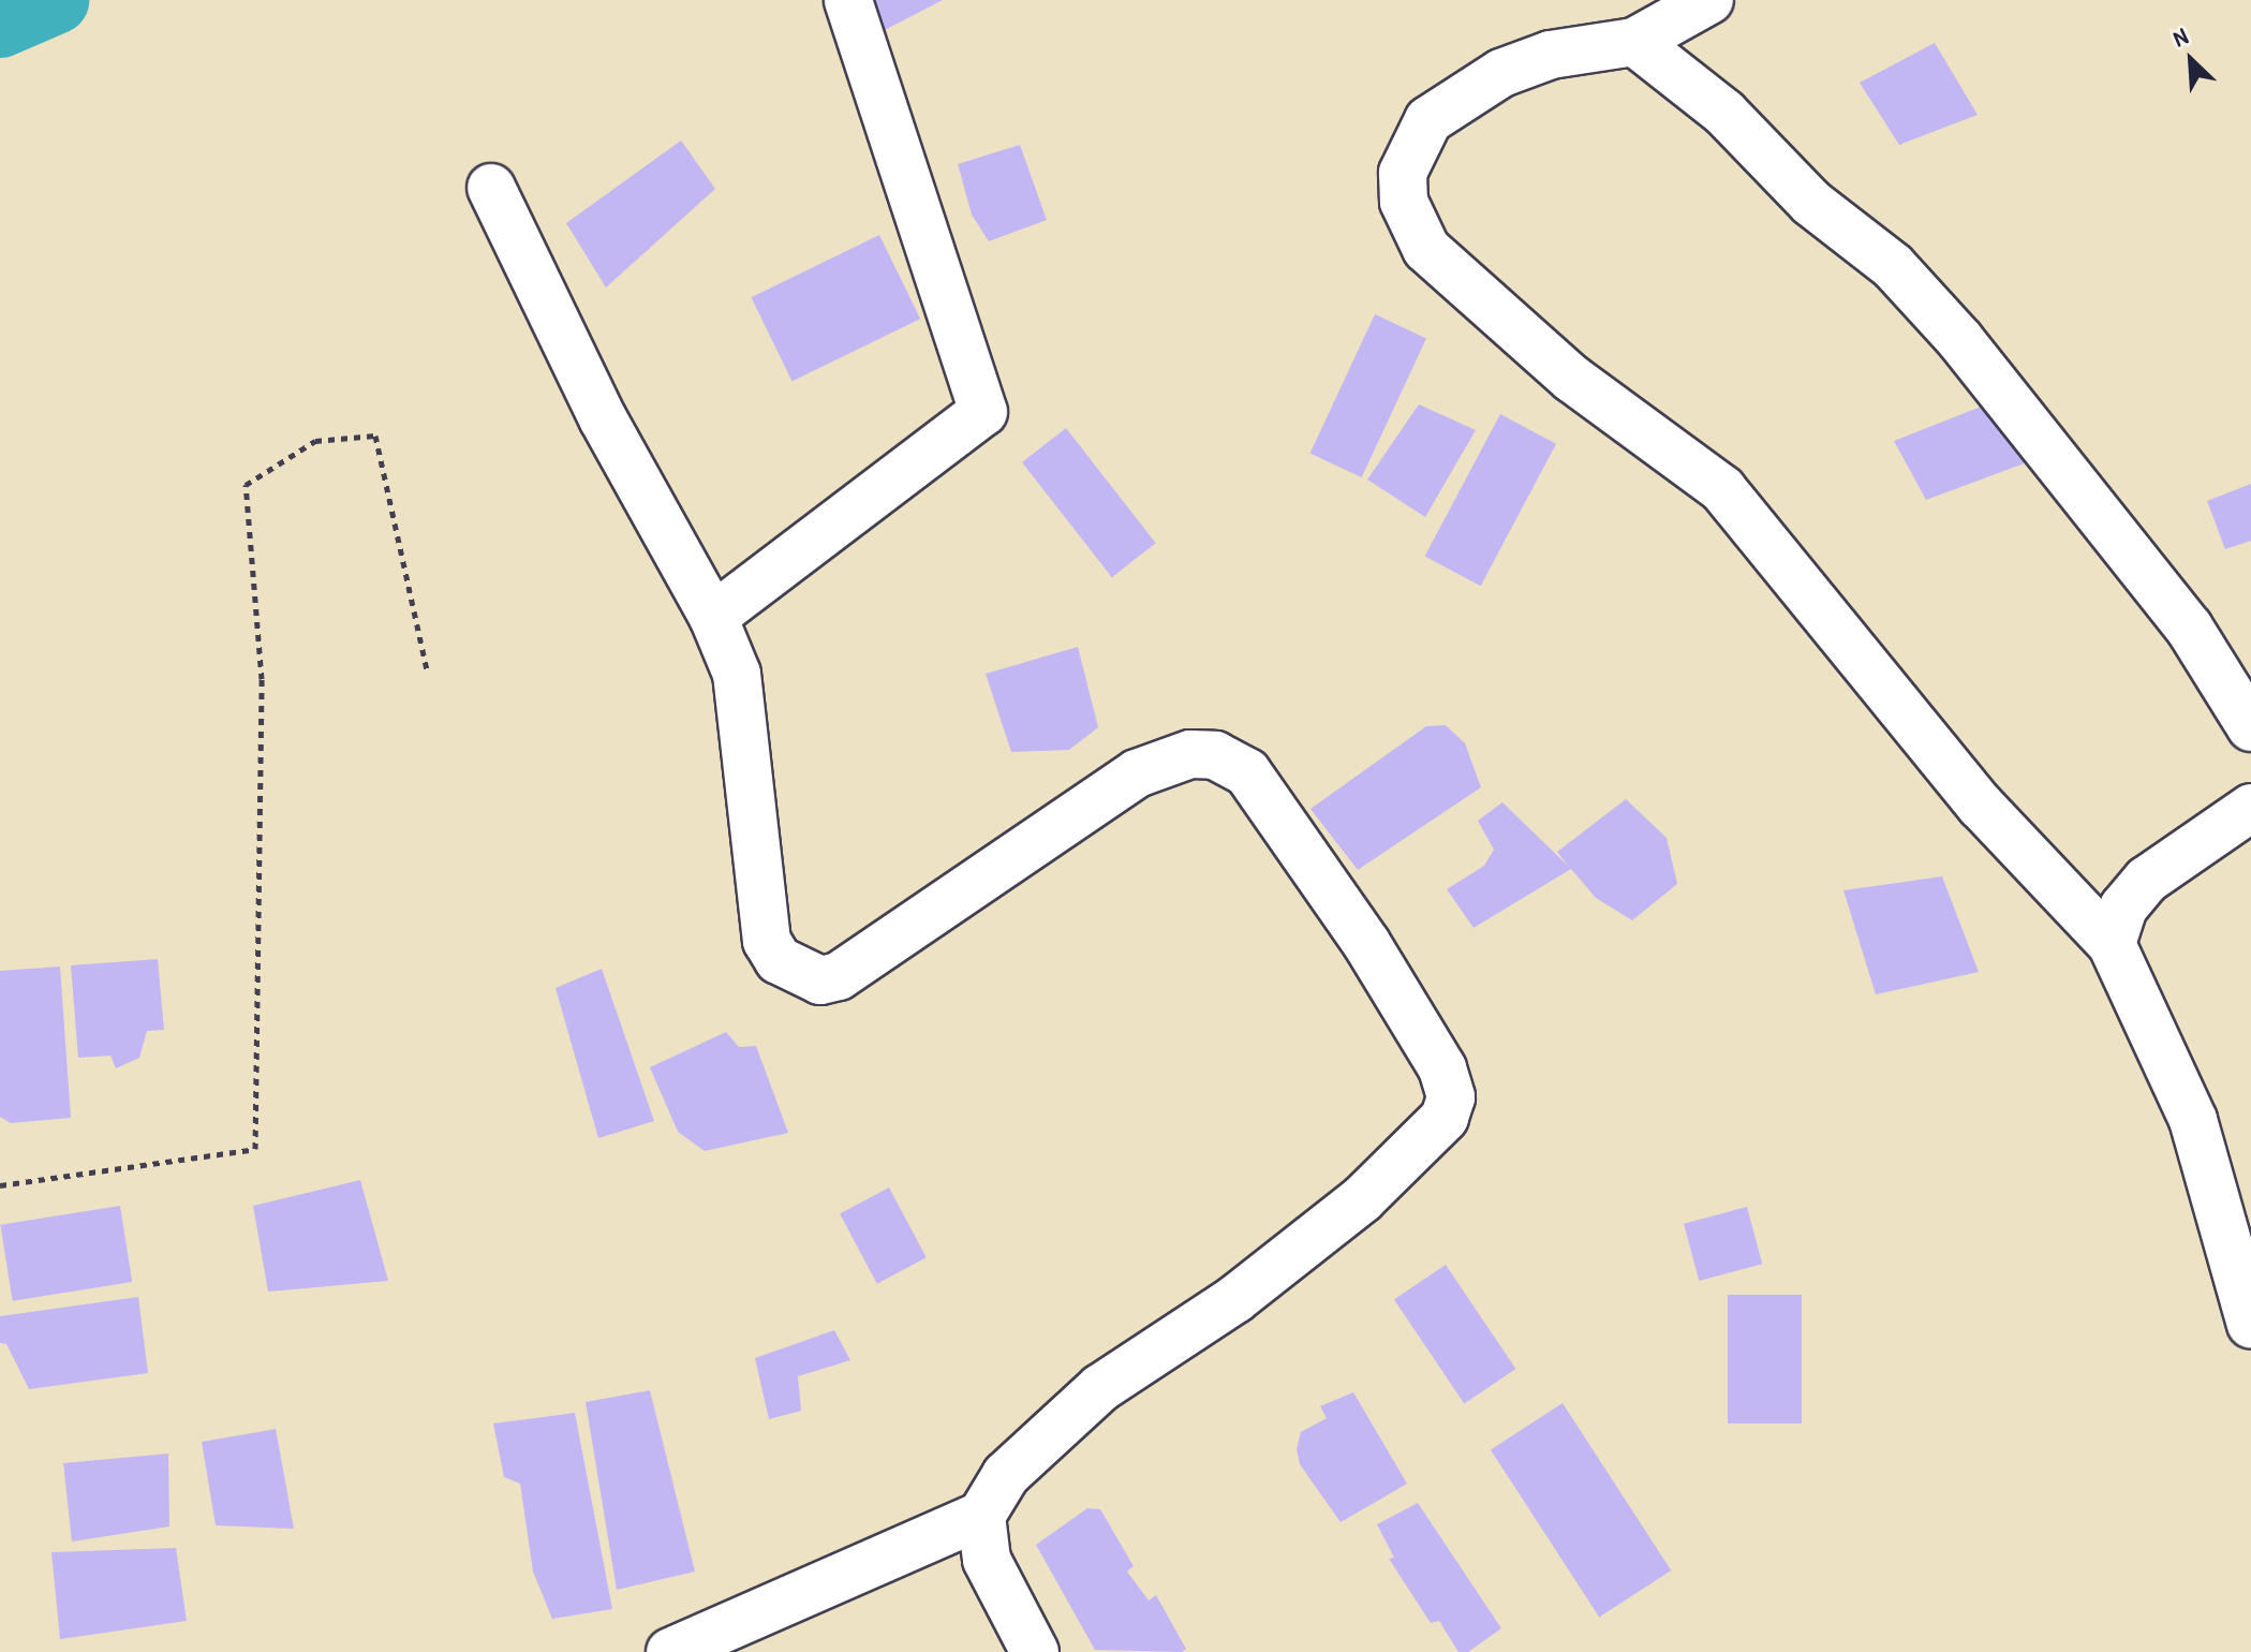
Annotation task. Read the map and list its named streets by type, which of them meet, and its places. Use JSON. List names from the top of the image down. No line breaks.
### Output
{"north":"top left"}
